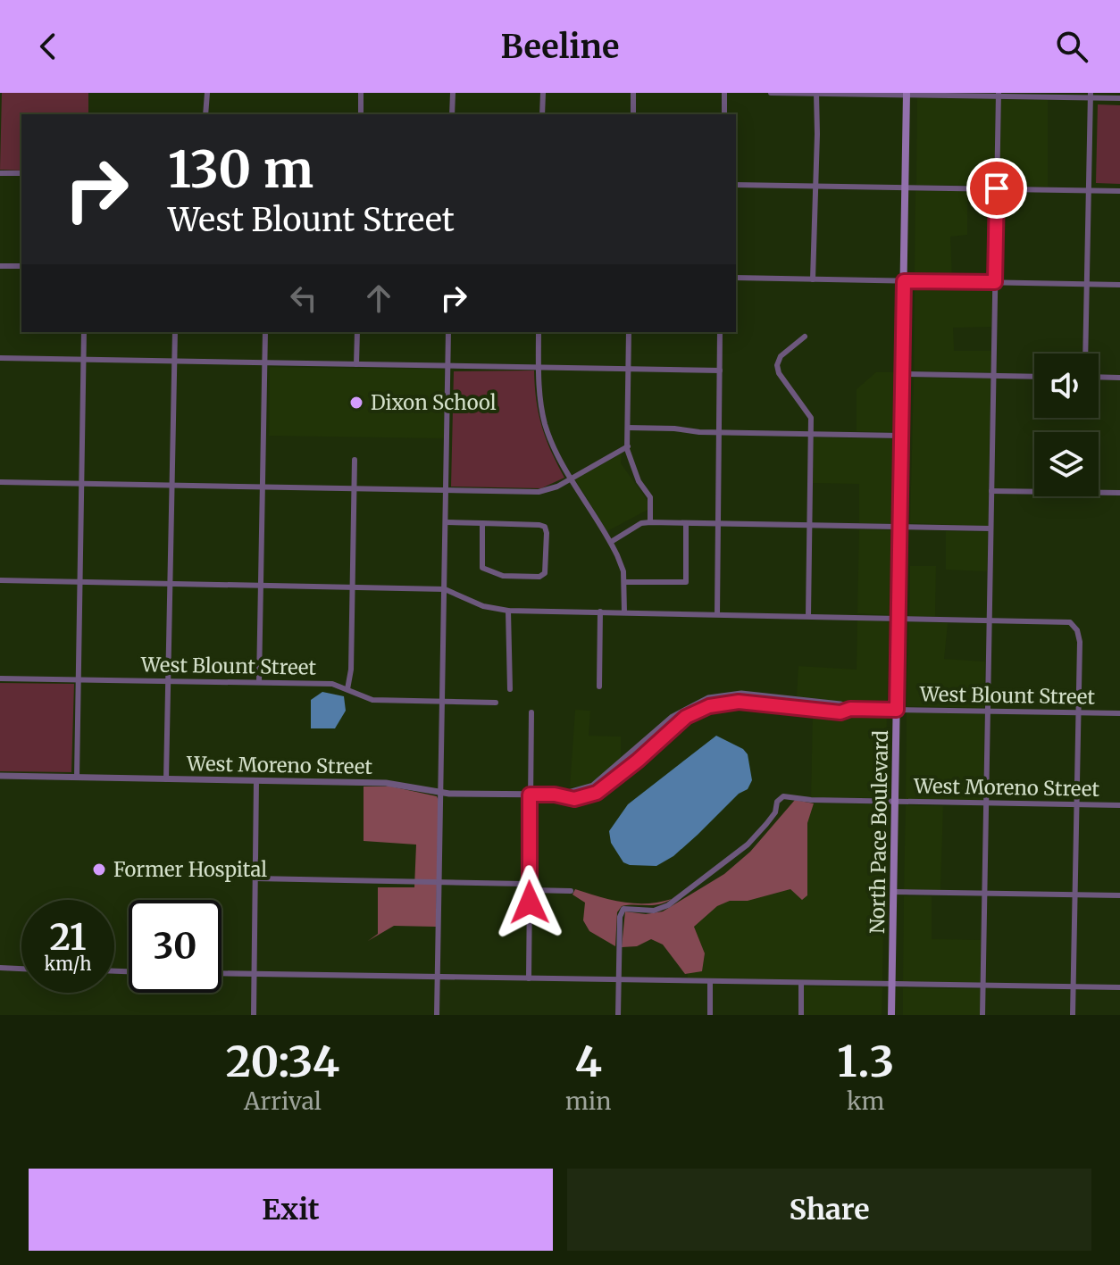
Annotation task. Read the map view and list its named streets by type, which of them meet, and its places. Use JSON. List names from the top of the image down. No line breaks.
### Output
{"streets":{"main road":["North Pace Boulevard"],"street":["West Blount Street","West Moreno Street"]},"crossings":[["West Blount Street","West Moreno Street"],["West Blount Street","North Pace Boulevard"],["West Moreno Street","North Pace Boulevard"]],"places":["Dixon School","Former Hospital"],"page":{"header":"Beeline","turn":["130 m","West Blount Street"],"speed":"21 km/h","limit":"30","eta":["20:34","Arrival","4","min","1.3","km"],"buttons":["Exit","Share"]}}
